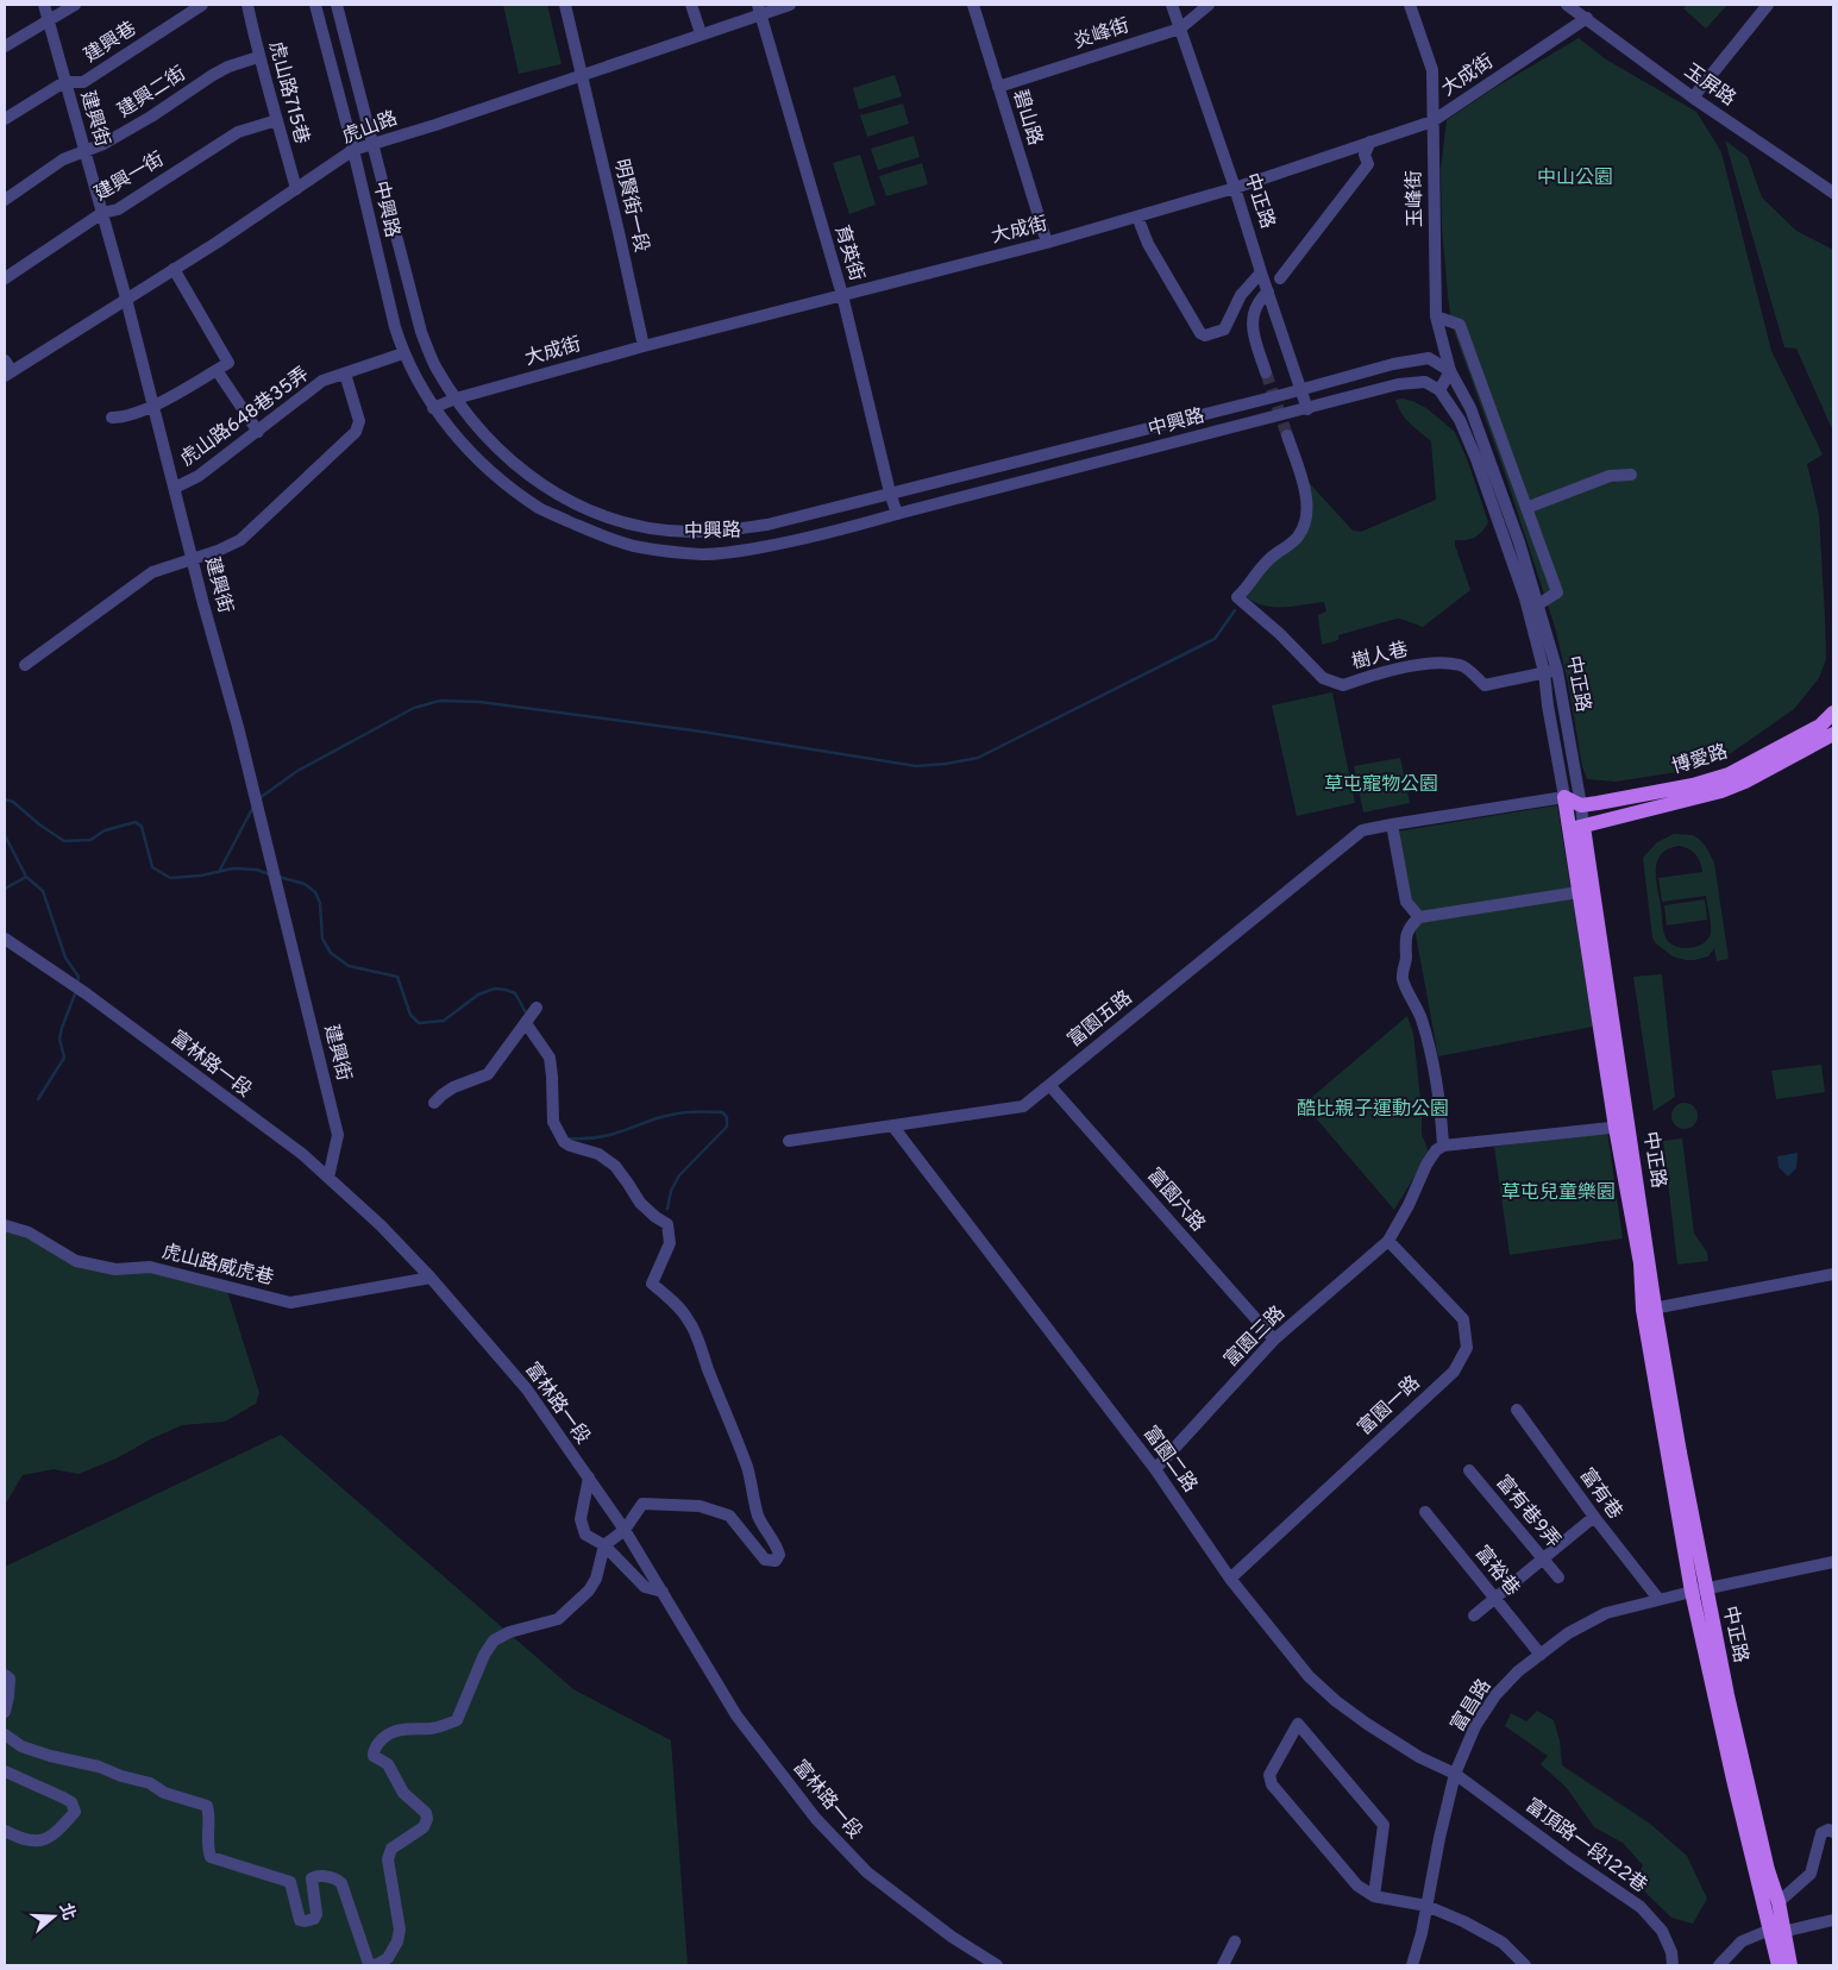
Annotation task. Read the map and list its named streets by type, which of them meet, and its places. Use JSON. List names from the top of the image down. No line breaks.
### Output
{"streets":{"main road":["中正路","博愛路"],"street":["炎峰街","建興巷","大成街","玉屏路","建興二街","虎山路715巷","碧山路","建興街","虎山路","建興一街","玉峰街","明賢街一段","中興路","育英街","虎山路648巷35弄","樹人巷","富園五路","富林路一段","富園六路","虎山路威虎巷","富園三路","富園一路","富園二路","富有巷","富有巷9弄","富裕巷","富昌路","富頂路一段122巷"]},"crossings":[["炎峰街","碧山路"],["炎峰街","中正路"],["建興巷","建興街"],["大成街","玉屏路"],["大成街","碧山路"],["大成街","玉峰街"],["大成街","中正路"],["大成街","明賢街一段"],["大成街","中興路"],["大成街","育英街"],["建興二街","虎山路715巷"],["建興二街","建興街"],["虎山路715巷","虎山路"],["虎山路715巷","建興一街"],["建興街","虎山路"],["建興街","建興一街"],["建興街","虎山路648巷35弄"],["建興街","富林路一段"],["虎山路","明賢街一段"],["虎山路","中興路"],["虎山路","育英街"],["玉峰街","中正路"],["玉峰街","中興路"],["中正路","中興路"],["中正路","樹人巷"],["中正路","博愛路"],["中正路","富園五路"],["中正路","富昌路"],["中興路","育英街"],["中興路","虎山路648巷35弄"],["富園五路","富園六路"],["富園五路","富園二路"],["富林路一段","虎山路威虎巷"],["富園六路","富園三路"],["富園三路","富園一路"],["富園三路","富園二路"],["富園一路","富園二路"],["富園二路","富昌路"],["富園二路","富頂路一段122巷"],["富有巷","富昌路"],["富裕巷","富昌路"],["富昌路","富頂路一段122巷"]],"parks":["中山公園","草屯寵物公園","酷比親子運動公園","草屯兒童樂園"],"north":"right"}
